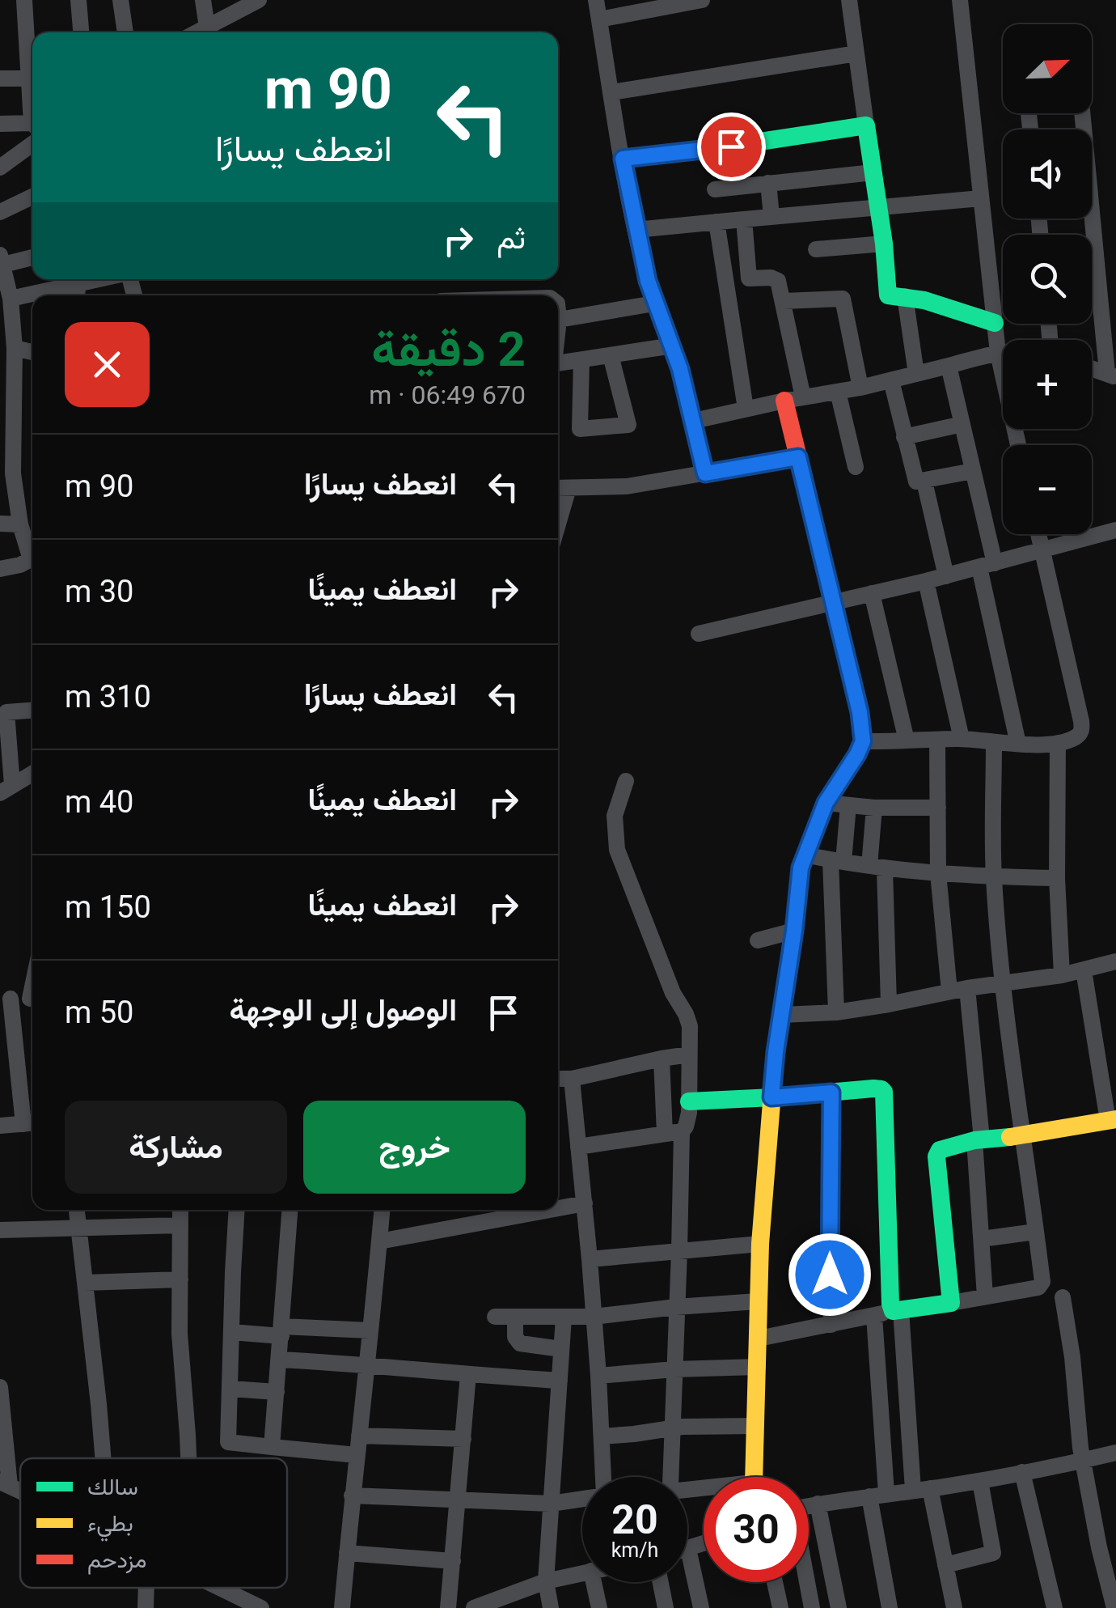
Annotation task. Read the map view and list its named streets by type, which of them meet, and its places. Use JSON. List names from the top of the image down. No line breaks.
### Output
{"legend":["سالك","بطيء","مزدحم"],"north":"top right","page":{"map_buttons":["+","−"],"turn":["90 m","انعطف يسارًا"],"then":"ثم","heading":["2 دقيقة","670 m · 06:49"],"list":[{"name":"انعطف يسارًا","value":"90 m"},{"name":"انعطف يمينًا","value":"30 m"},{"name":"انعطف يسارًا","value":"310 m"},{"name":"انعطف يمينًا","value":"40 m"},{"name":"انعطف يمينًا","value":"150 m"},{"name":"الوصول إلى الوجهة","value":"50 m"}],"buttons":["خروج","مشاركة"],"speed":"20 km/h","limit":"30"}}
